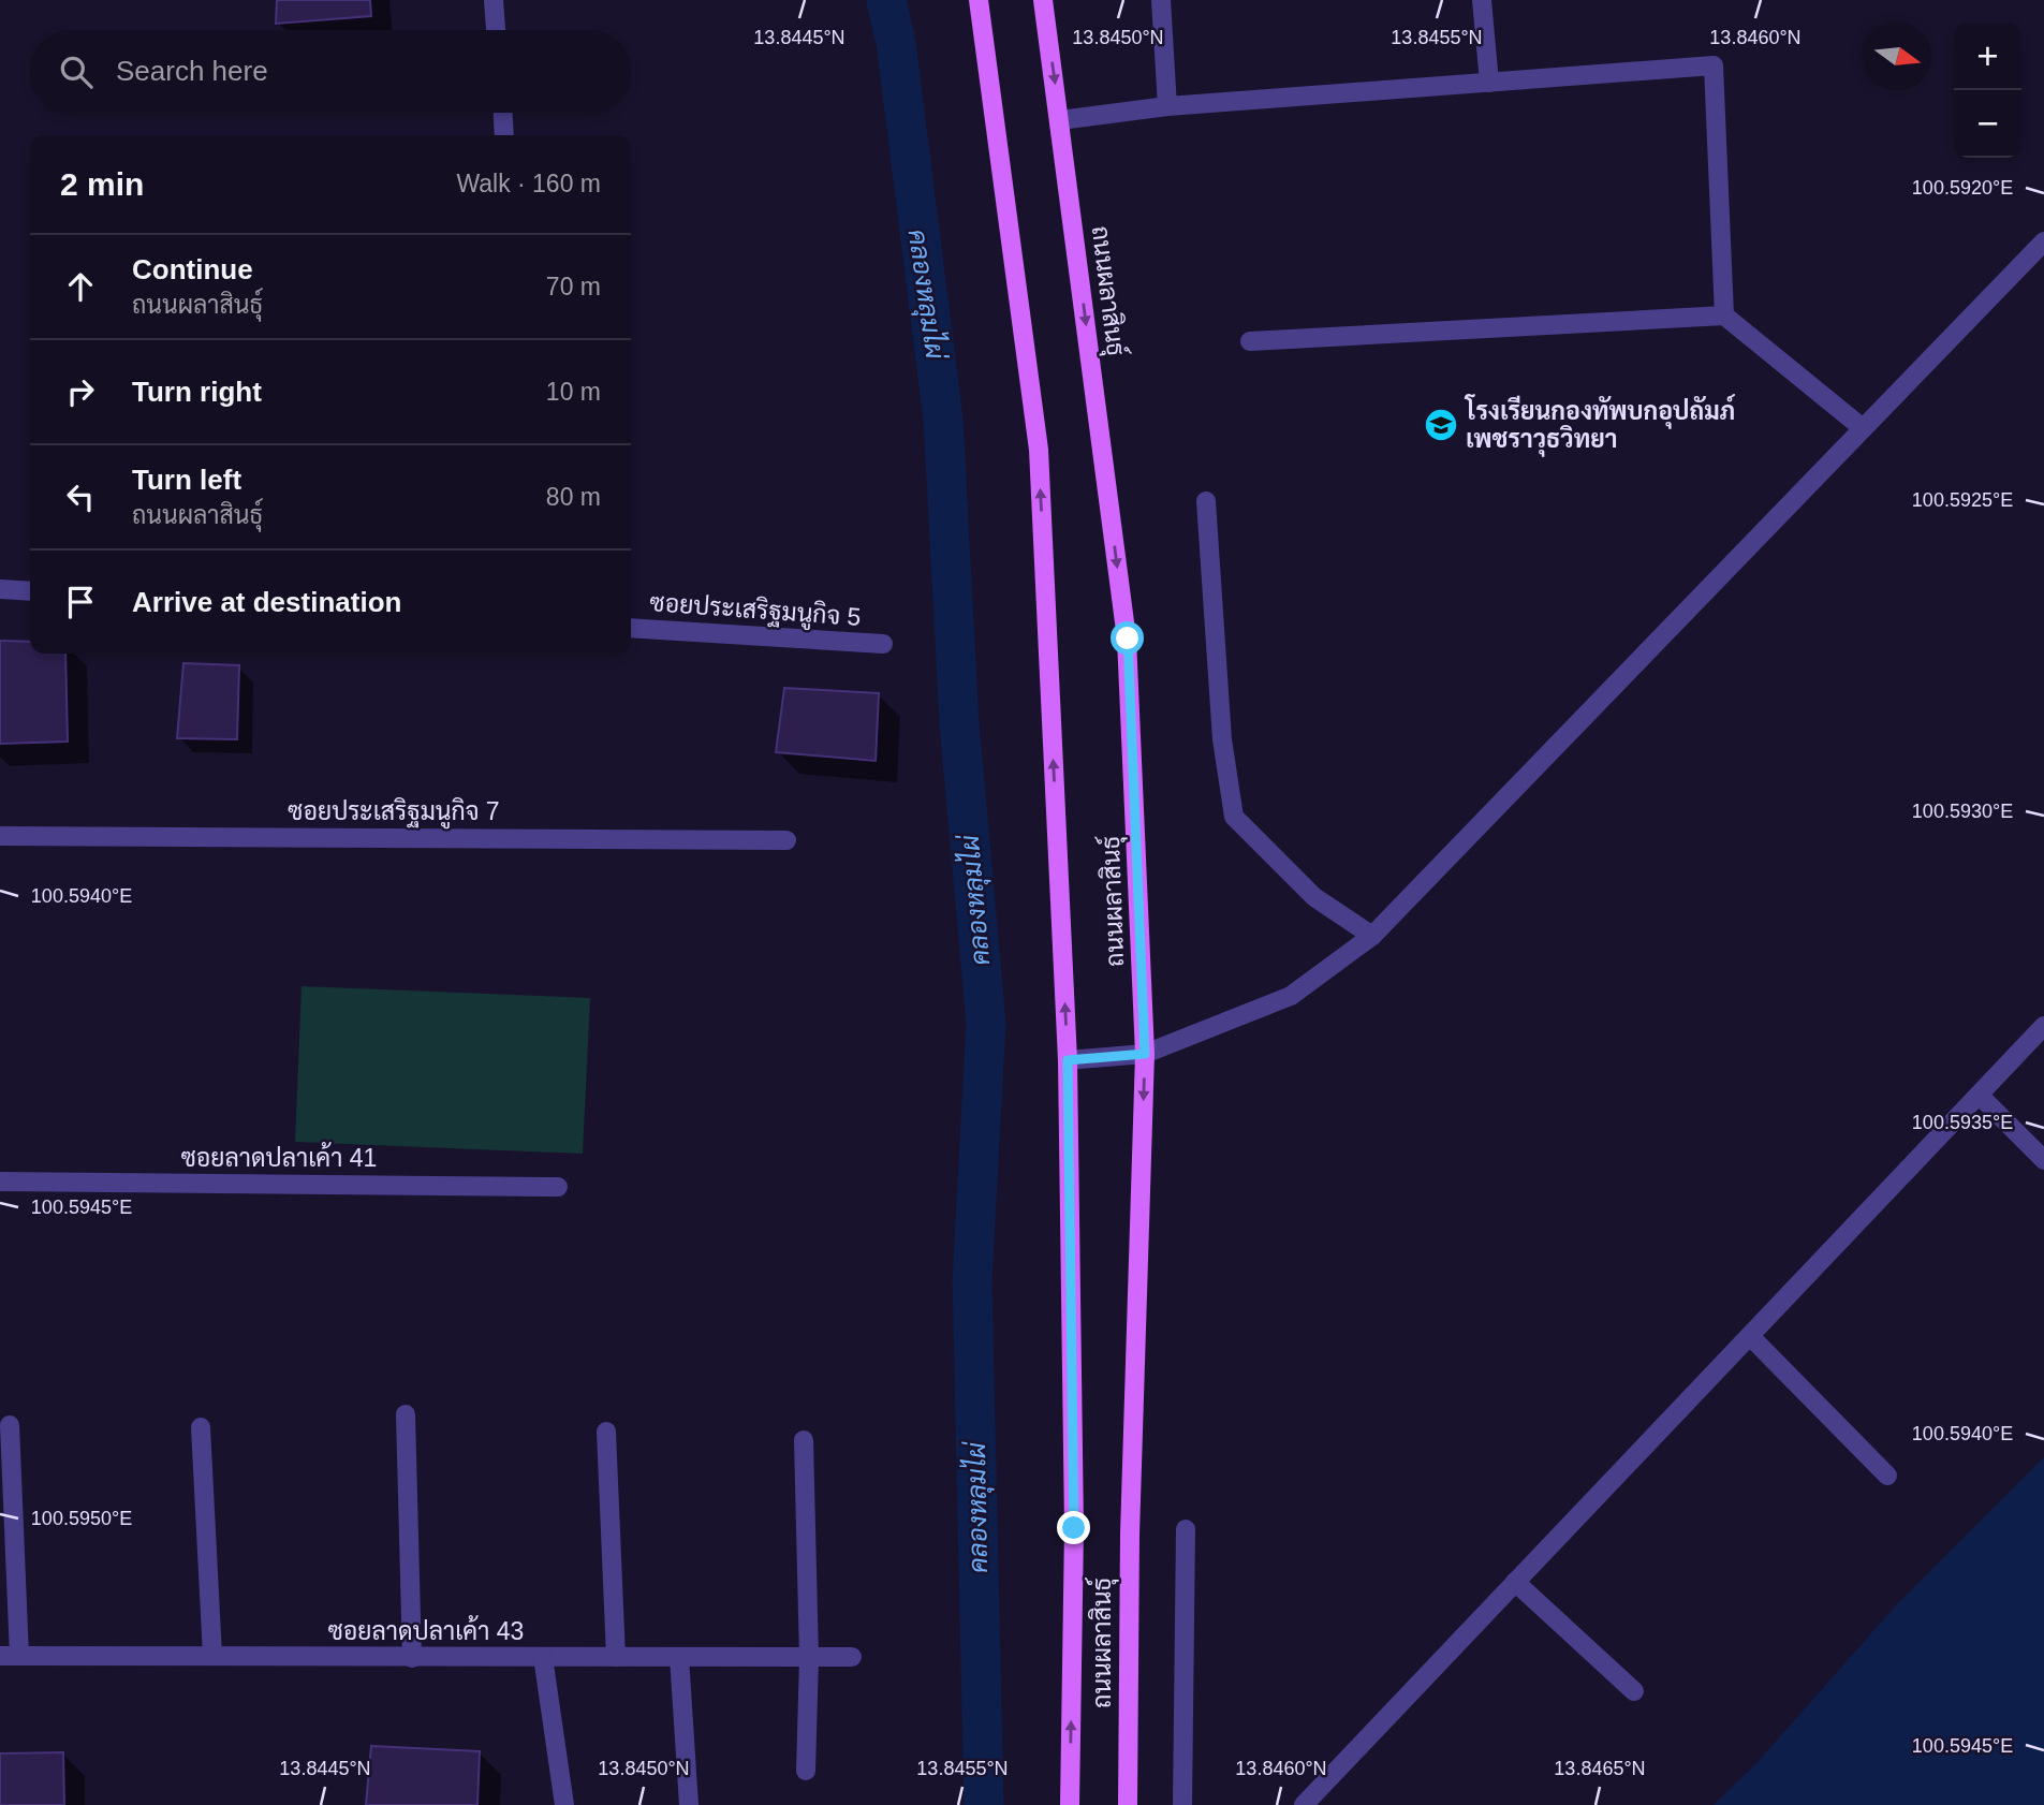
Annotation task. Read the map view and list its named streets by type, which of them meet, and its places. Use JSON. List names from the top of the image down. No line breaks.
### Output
{"streets":{"main road":["ถนนผลาสินธุ์"],"street":["ซอยประเสริฐมนูกิจ 5","ซอยประเสริฐมนูกิจ 7","ซอยลาดปลาเค้า 41","ซอยลาดปลาเค้า 43"]},"water":["คลองหลุมไผ่"],"places":{"school or university":["โรงเรียนกองทัพบกอุปถัมภ์ เพชราวุธวิทยา"]},"north":"right","page":{"map_buttons":["+","−"],"search":"Search here","heading":["2 min","Walk · 160 m"],"list":[["Continue","ถนนผลาสินธุ์","70 m"],["Turn right","10 m"],["Turn left","ถนนผลาสินธุ์","80 m"],"Arrive at destination"]},"coordinates":["13.8445°N","13.8450°N","13.8455°N","13.8460°N","100.5920°E","100.5925°E","100.5930°E","100.5940°E","100.5935°E","100.5945°E","100.5950°E","13.8465°N"]}
